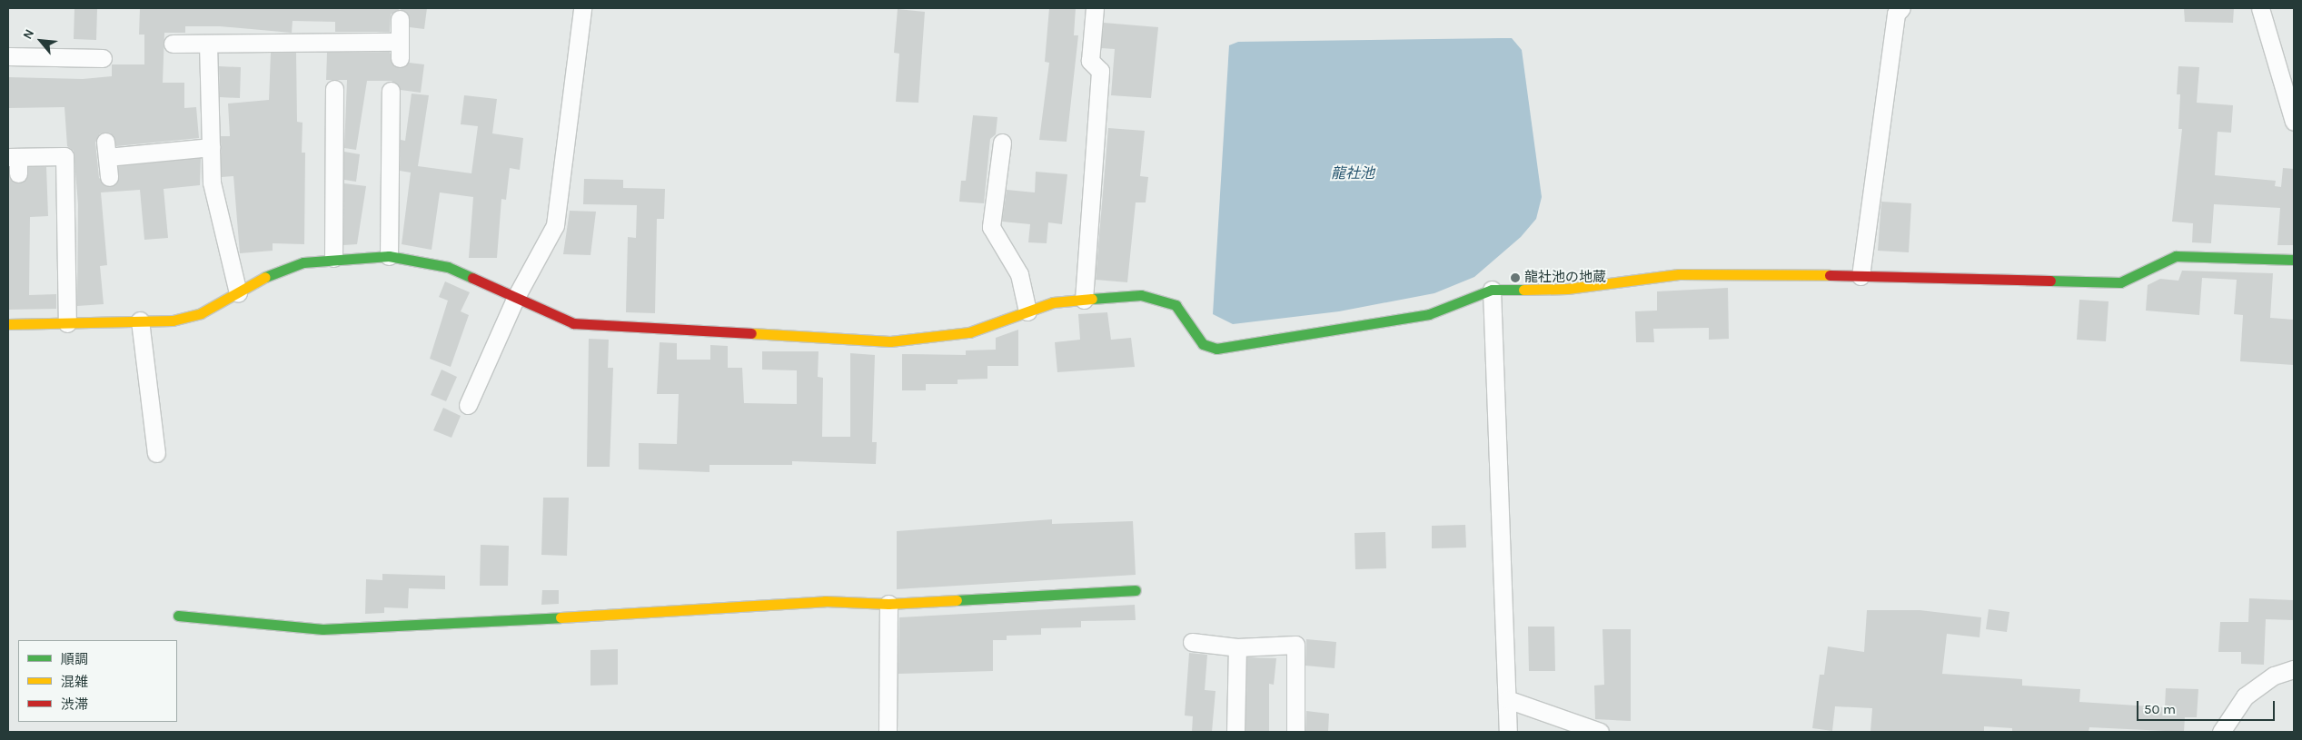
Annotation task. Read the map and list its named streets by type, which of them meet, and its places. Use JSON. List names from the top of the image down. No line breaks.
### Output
{"water":["龍社池"],"places":["龍社池の地蔵"],"legend":["順調","混雑","渋滞"],"scale_bar":"50 m","north":"top left"}
